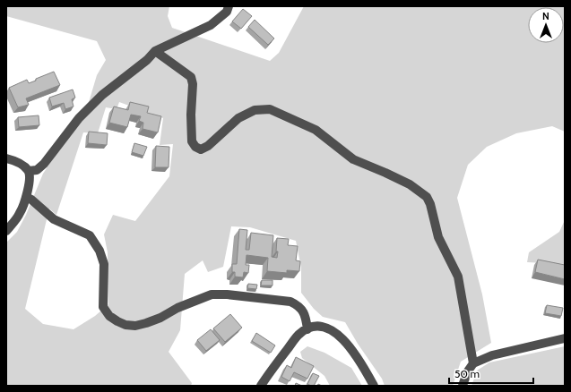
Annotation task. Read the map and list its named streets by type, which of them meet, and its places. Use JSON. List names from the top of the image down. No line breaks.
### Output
{"scale_bar":"50 m","north":"top"}
